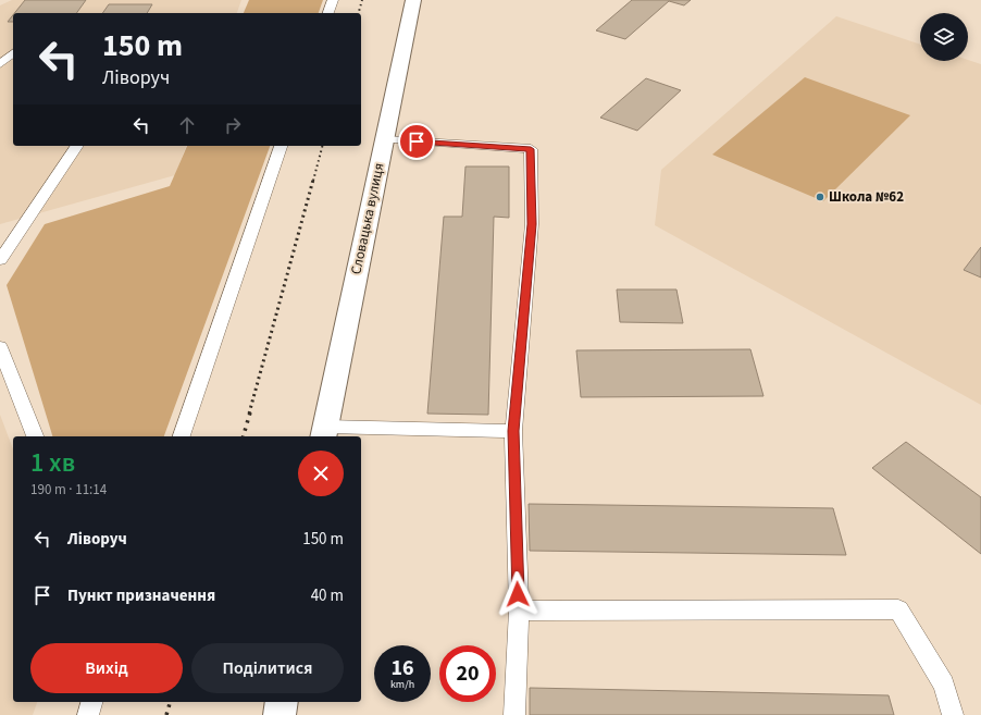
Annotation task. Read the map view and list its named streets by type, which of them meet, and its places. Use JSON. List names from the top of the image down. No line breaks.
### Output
{"streets":{"street":["Словацька вулиця"]},"places":["Школа №62"],"page":{"turn":["150 m","Ліворуч"],"heading":["1 хв","190 m · 11:14"],"list":[{"name":"Ліворуч","value":"150 m"},{"name":"Пункт призначення","value":"40 m"}],"buttons":["Вихід","Поділитися"],"speed":"16 km/h","limit":"20"}}
